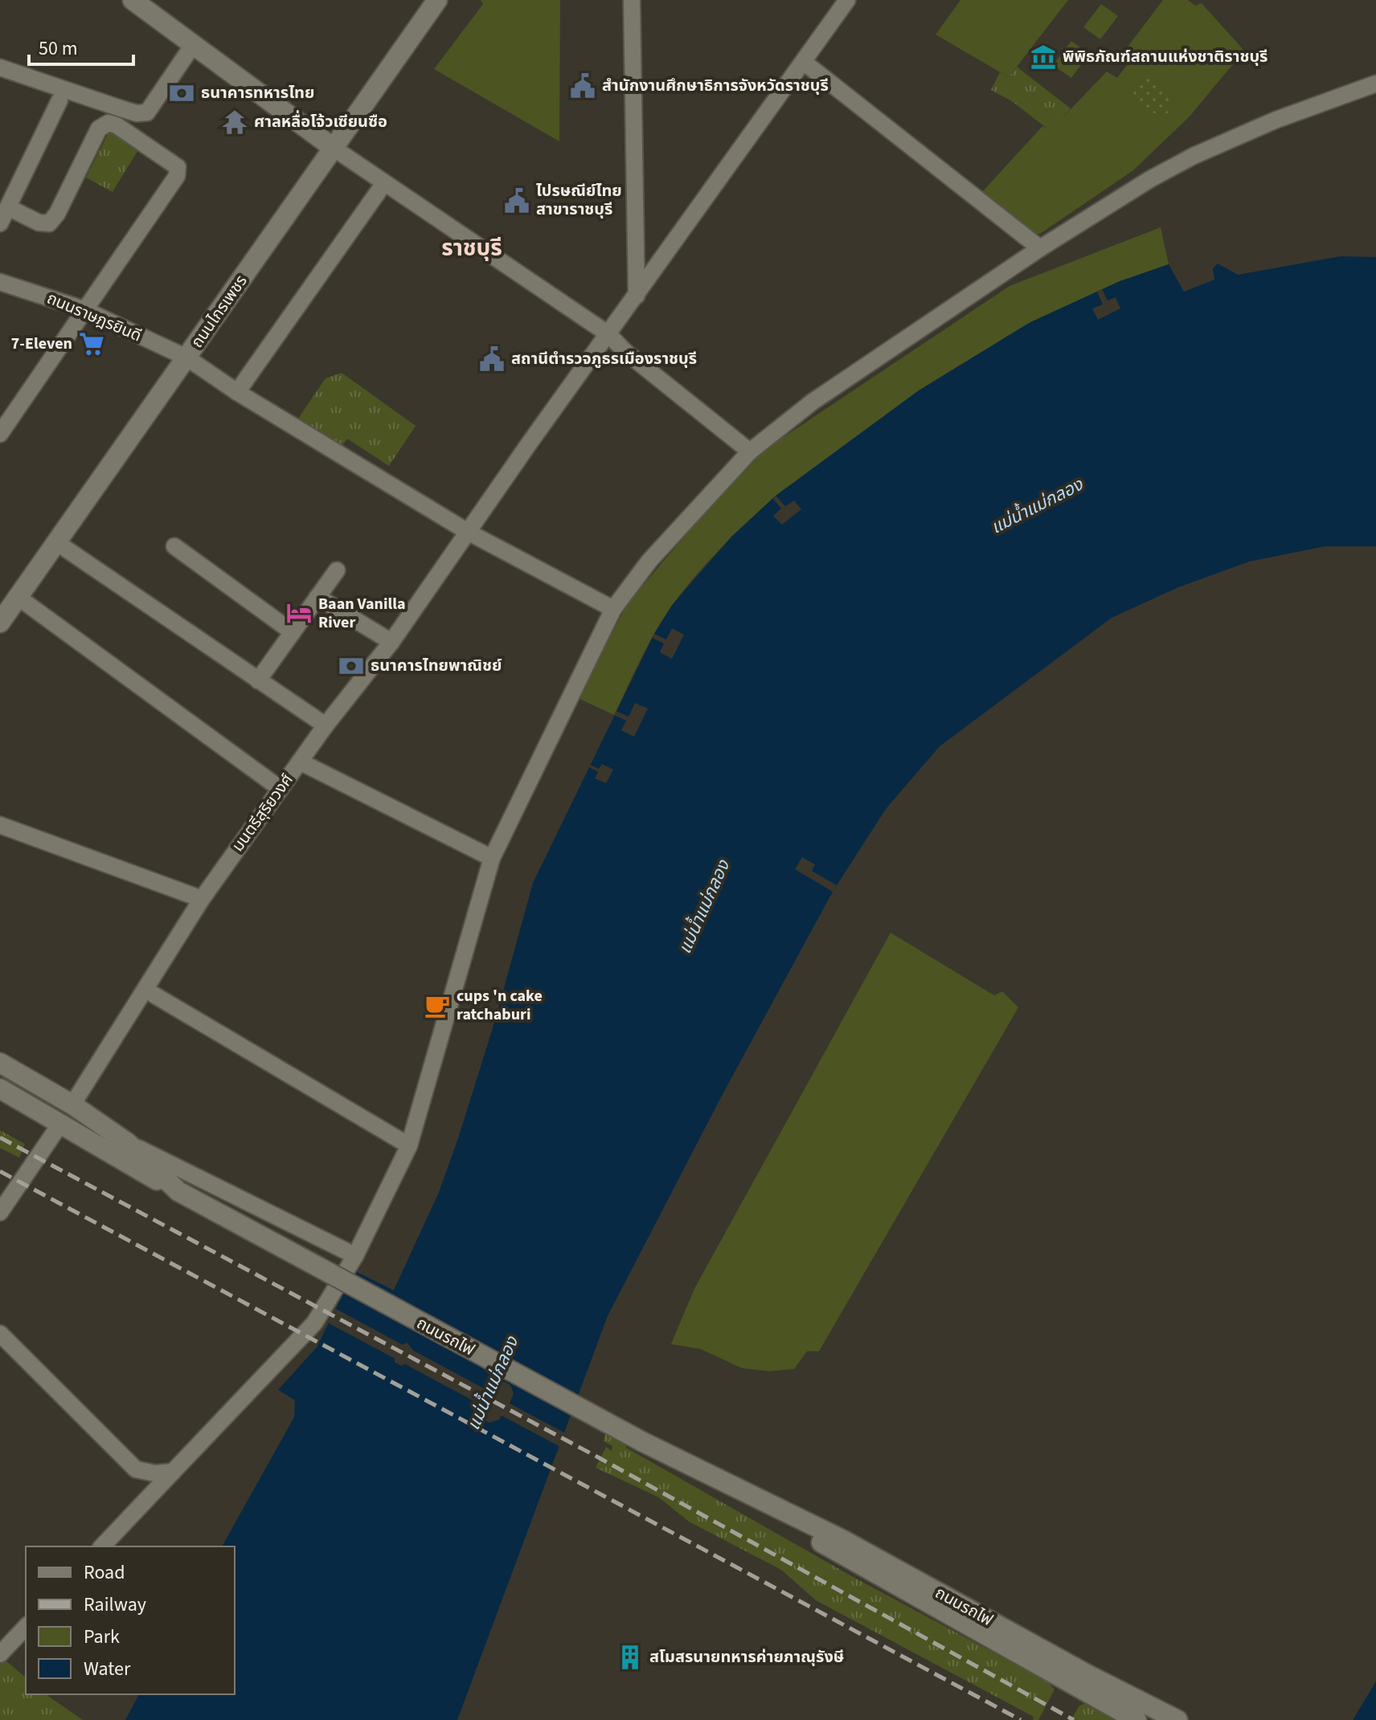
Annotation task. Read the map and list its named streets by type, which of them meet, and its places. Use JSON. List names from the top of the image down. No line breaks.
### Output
{"streets":{"main road":["ถนนไกรเพชร","ถนนรถไฟ"],"street":["ถนนราษฎรยินดี","มนตรีสุริยวงศ์"]},"crossings":[["ถนนไกรเพชร","ถนนราษฎรยินดี"],["ถนนราษฎรยินดี","มนตรีสุริยวงศ์"],["มนตรีสุริยวงศ์","ถนนรถไฟ"]],"districts":["ราชบุรี"],"water":["แม่น้ำแม่กลอง"],"places":{"museum":["พิพิธภัณฑ์สถานแห่งชาติราชบุรี"],"public building":["สำนักงานศึกษาธิการจังหวัดราชบุรี","ไปรษณีย์ไทย สาขาราชบุรี","สถานีตำรวจภูธรเมืองราชบุรี"],"bank":["ธนาคารทหารไทย","ธนาคารไทยพาณิชย์"],"temple":["ศาลหลื่อโจ้วเซียนซือ"],"supermarket":["7-Eleven"],"hotel":["Baan Vanilla River"],"cafe":["cups 'n cake ratchaburi"],"building":["สโมสรนายทหารค่ายภาณุรังษี"]},"legend":["Road","Railway","Park","Water"],"scale_bar":"50 m"}
